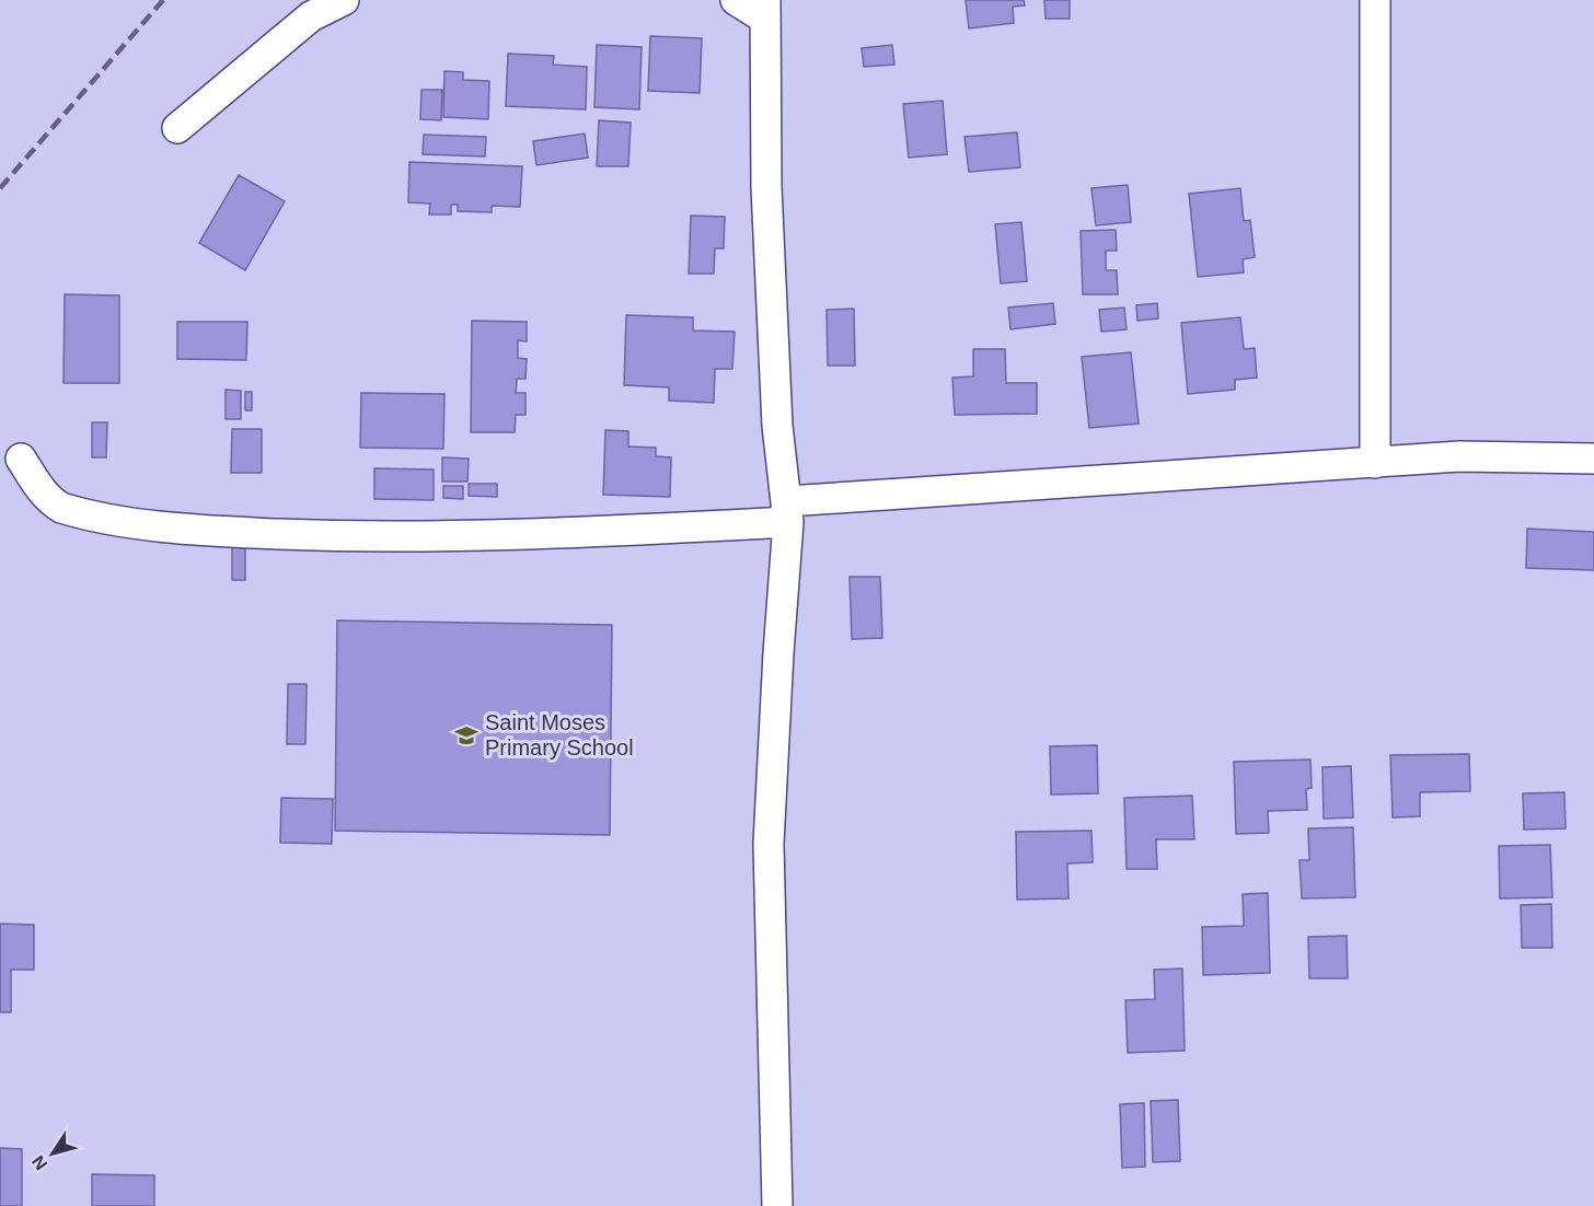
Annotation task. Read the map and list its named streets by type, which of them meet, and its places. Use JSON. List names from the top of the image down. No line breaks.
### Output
{"places":{"school or university":["Saint Moses Primary School"]},"north":"bottom left"}
